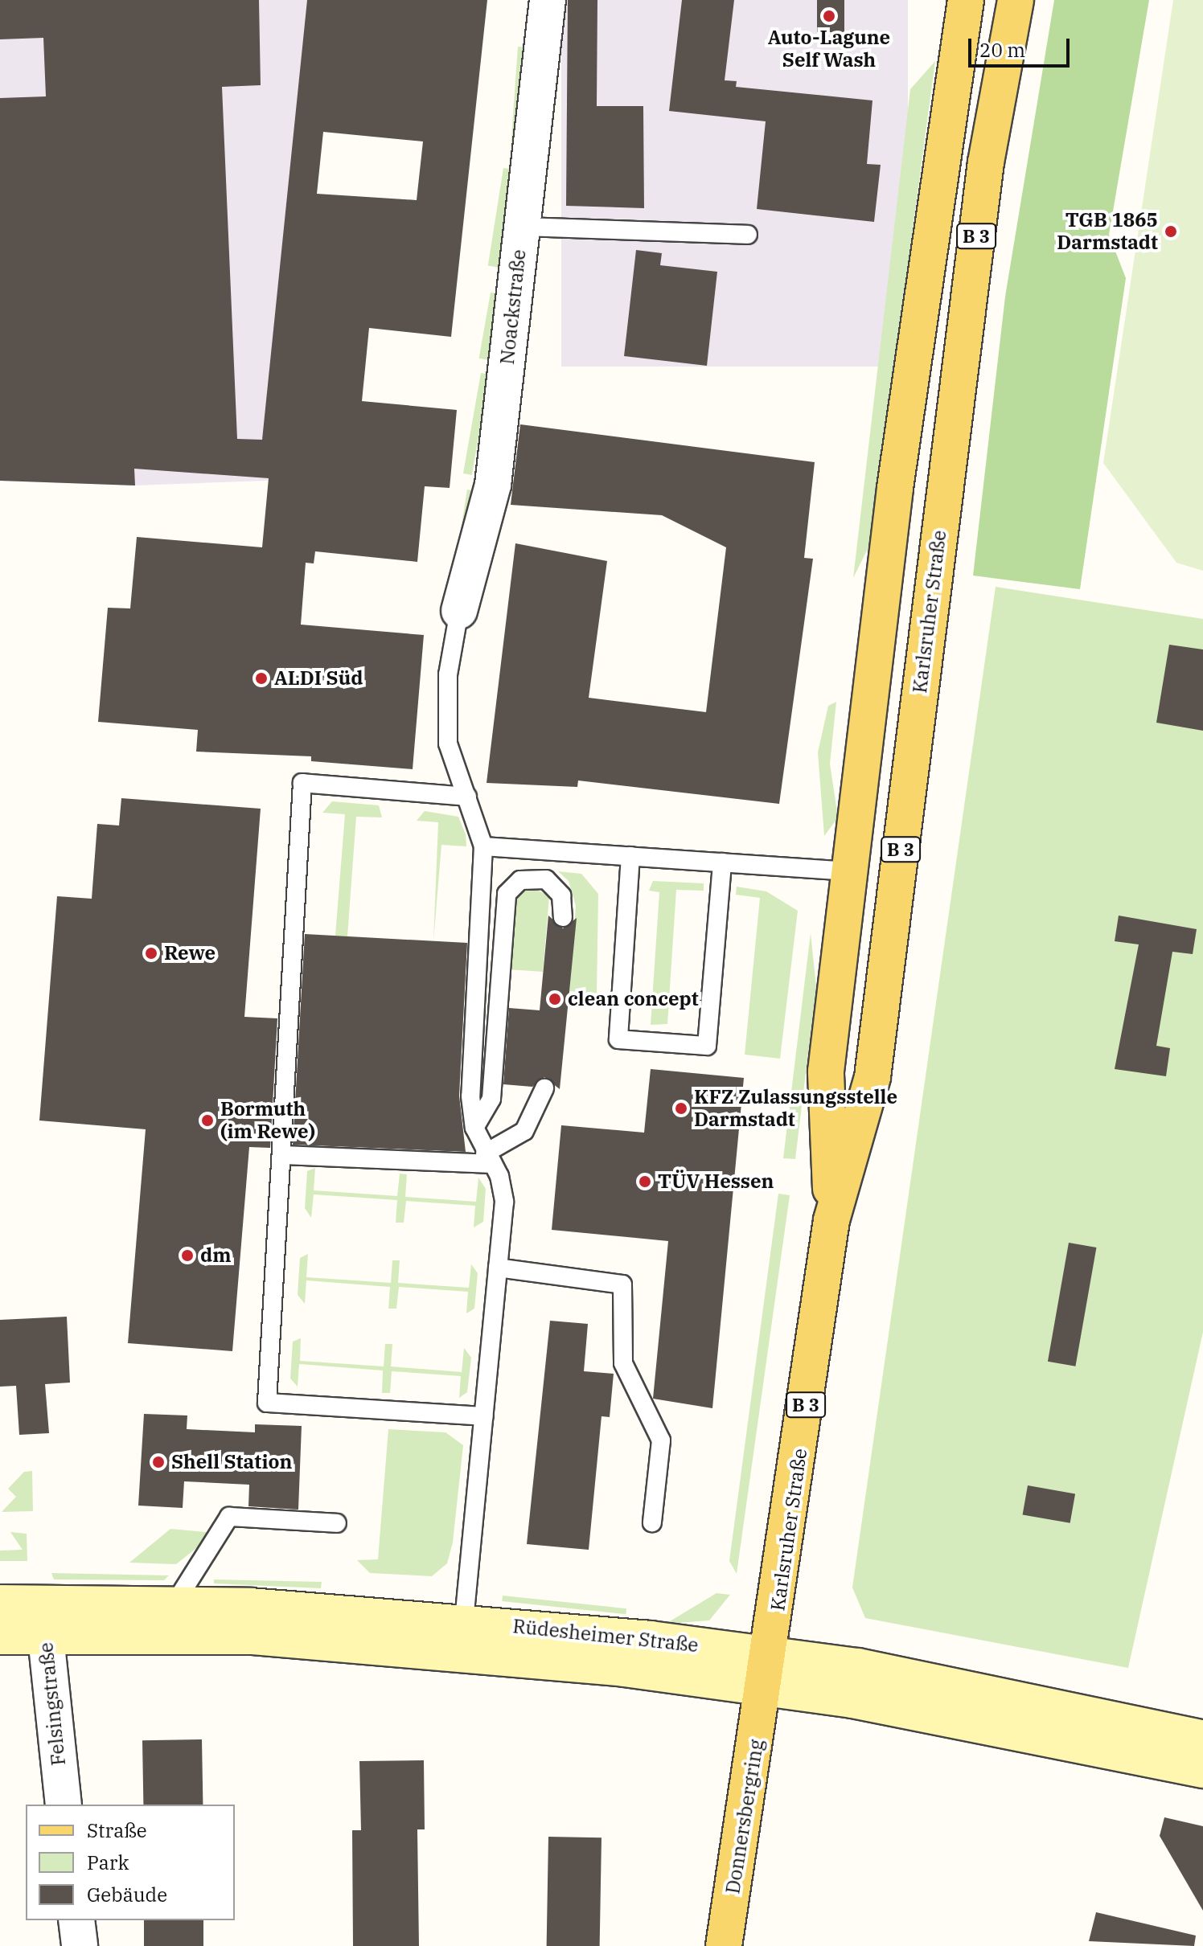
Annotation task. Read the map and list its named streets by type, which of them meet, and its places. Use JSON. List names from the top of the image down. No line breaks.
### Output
{"streets":{"main road":["B 3","Karlsruher Straße","Rüdesheimer Straße","Donnersbergring"],"street":["Noackstraße","Felsingstraße"]},"crossings":[["Karlsruher Straße","Rüdesheimer Straße"],["Karlsruher Straße","Donnersbergring"],["Rüdesheimer Straße","Felsingstraße"],["Rüdesheimer Straße","Donnersbergring"]],"places":["Auto-Lagune Self Wash","TGB 1865 Darmstadt","ALDI Süd","Rewe","clean concept","KFZ Zulassungsstelle Darmstadt","Bormuth (im Rewe)","TÜV Hessen","dm","Shell Station"],"legend":["Straße","Park","Gebäude"],"scale_bar":"20 m"}
